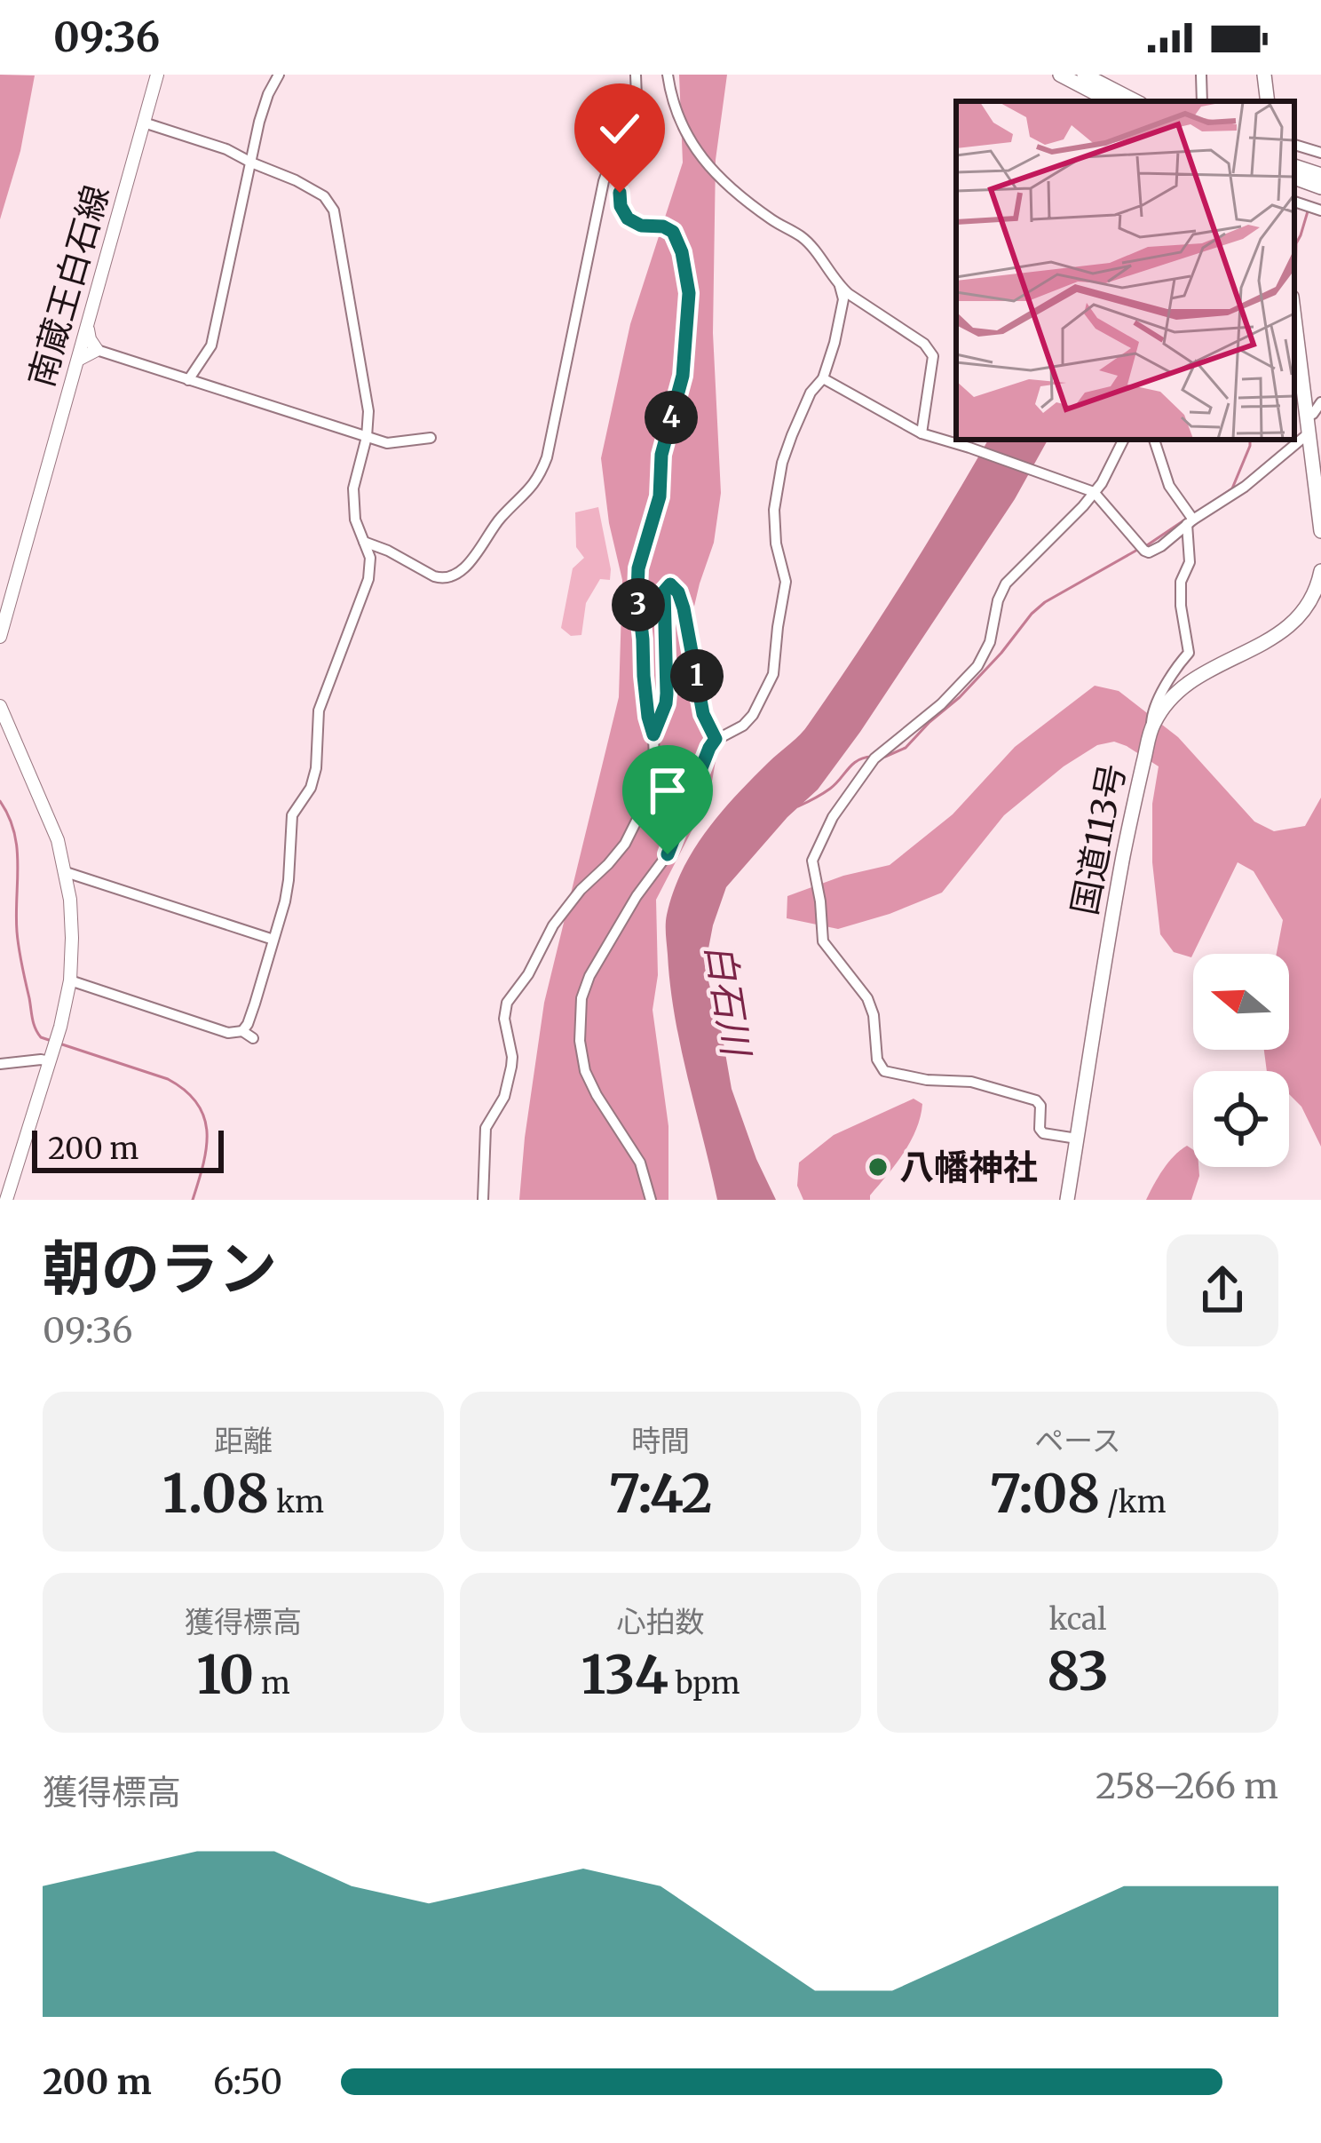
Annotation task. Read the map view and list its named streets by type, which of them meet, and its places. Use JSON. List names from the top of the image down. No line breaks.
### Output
{"streets":{"highway":["国道113号"],"main road":["南蔵王白石線"]},"water":["白石川"],"places":["八幡神社"],"scale_bar":"200 m","north":"left","page":{"status":"09:36","pins":["4","3","1"],"scale":"200 m","heading":["朝のラン","09:36"],"stats":[["距離","1.08 km"],["時間","7:42"],["ペース","7:08 /km"],["獲得標高","10 m"],["心拍数","134 bpm"],["kcal","83"]],"chart":["獲得標高","258–266 m"],"list":[{"name":"200 m","note":"6:50"}]}}
